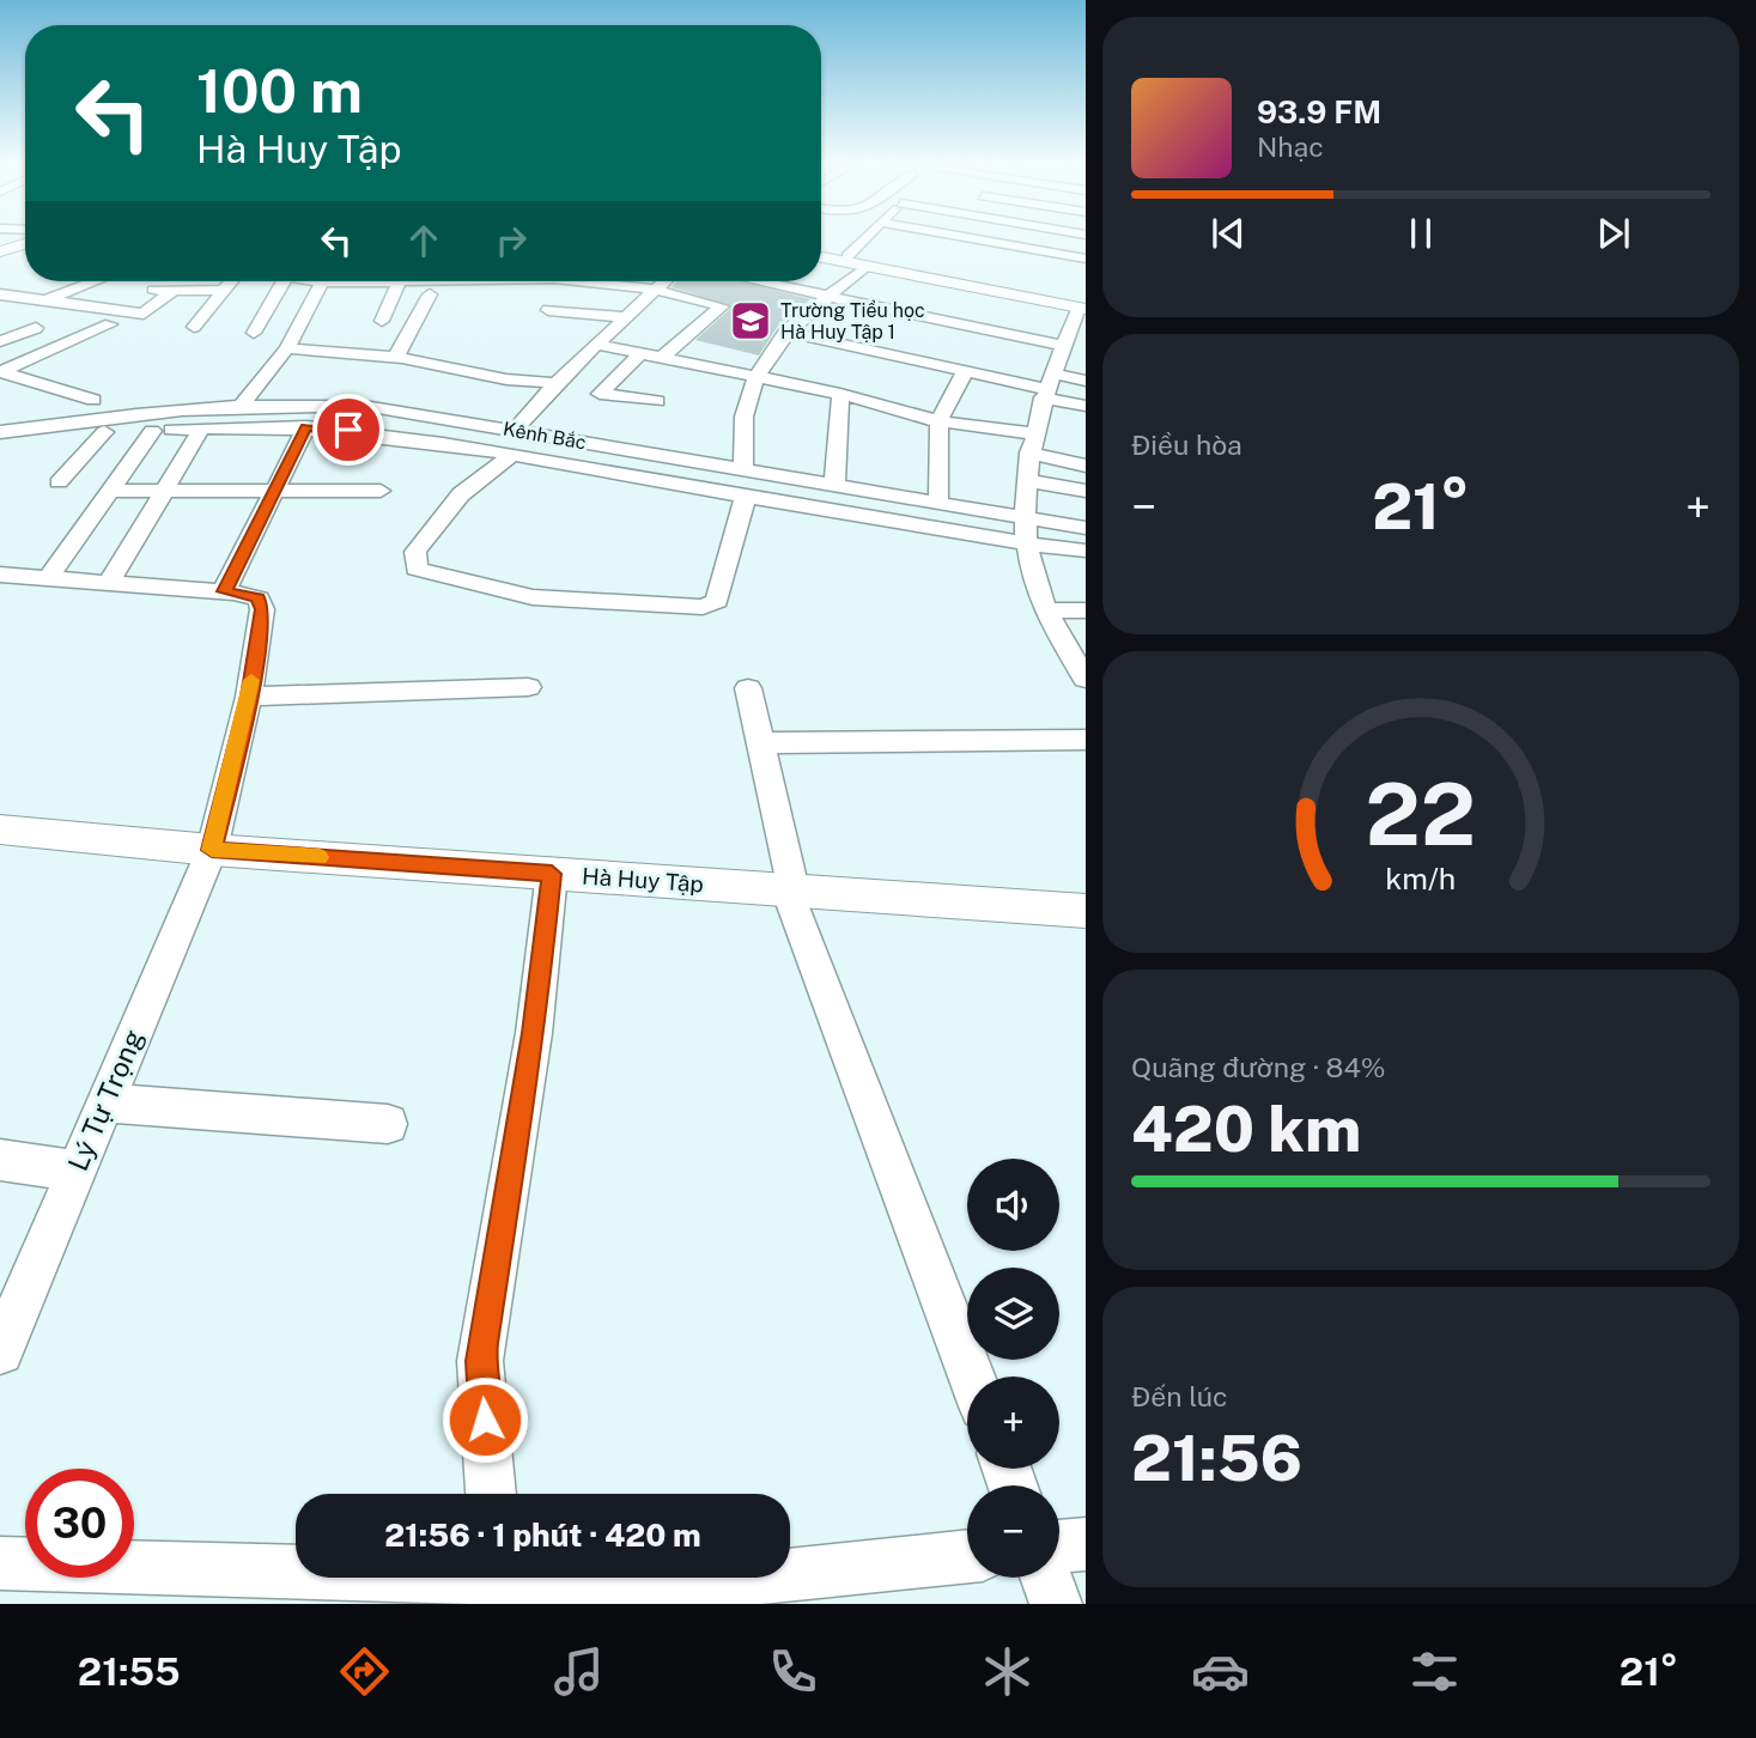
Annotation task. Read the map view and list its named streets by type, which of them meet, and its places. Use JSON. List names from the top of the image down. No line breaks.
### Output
{"streets":{"main road":["Hà Huy Tập"],"street":["Kênh Bắc","Lý Tự Trọng"]},"crossings":[["Hà Huy Tập","Lý Tự Trọng"]],"places":{"school or university":["Trường Tiểu học Hà Huy Tập 1"]},"page":{"turn":["100 m","Hà Huy Tập"],"song":["93.9 FM","Nhạc"],"tile":["Điều hòa",["Quãng đường · 84%","420 km"],["Đến lúc","21:56"]],"heat":["−","21°","+"],"map_buttons":["+","−"],"limit":"30","trip":"21:56 · 1 phút · 420 m","tabs":["21:55","21°"],"gauge":["22","km/h"]}}
